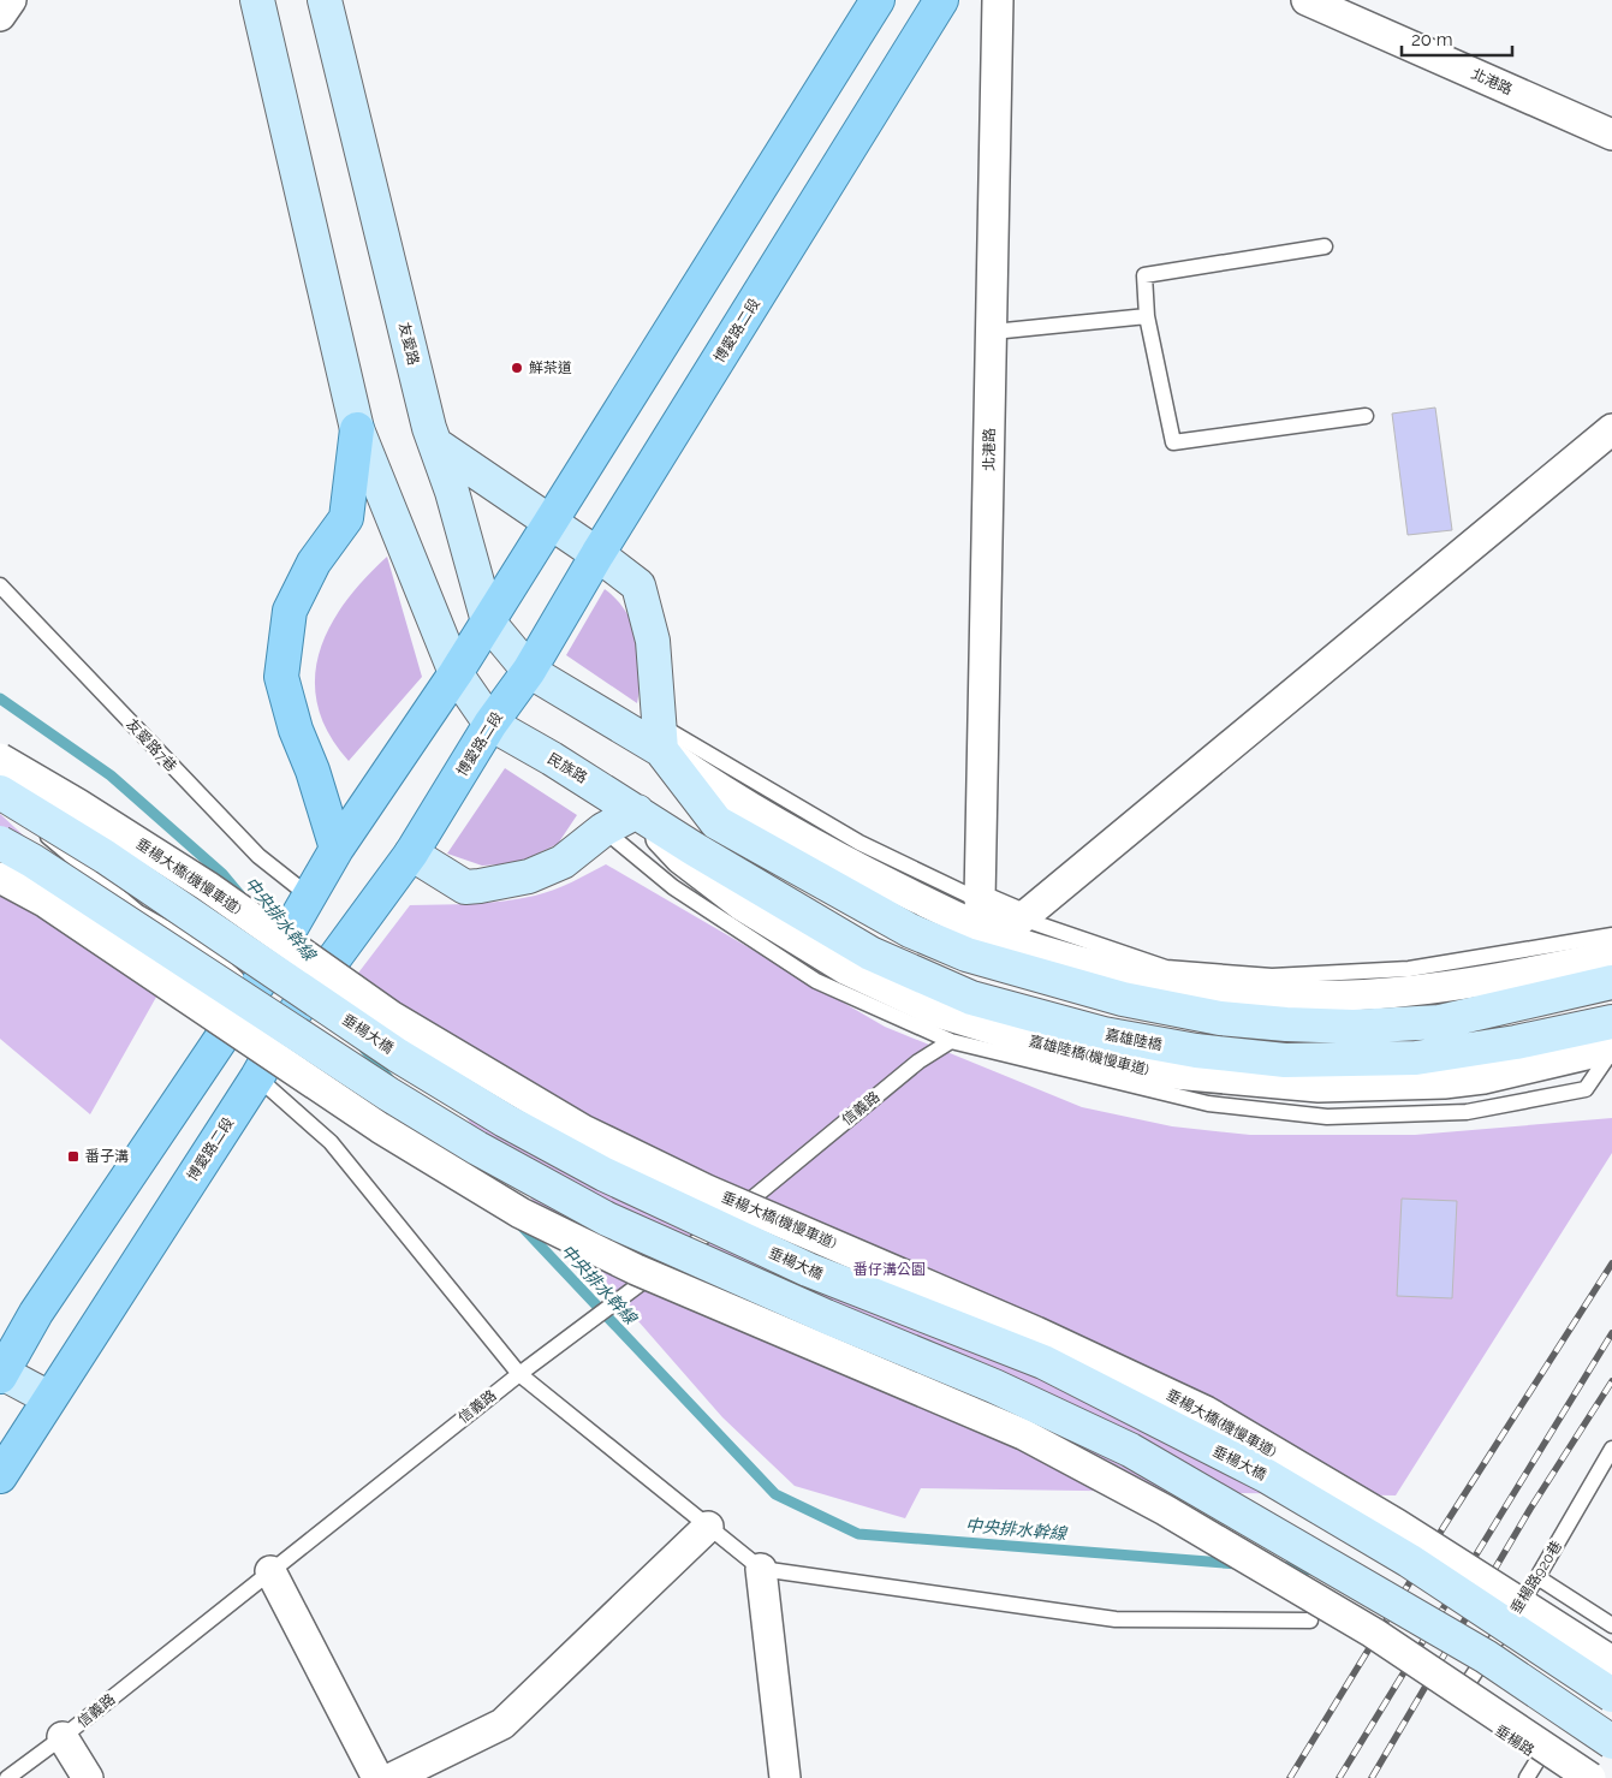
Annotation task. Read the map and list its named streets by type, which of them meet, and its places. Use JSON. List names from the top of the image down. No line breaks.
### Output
{"streets":{"main road":["博愛路二段","友愛路","民族路","垂楊大橋","嘉雄陸橋"],"street":["北港路","垂楊大橋(機慢車道)","嘉雄陸橋(機慢車道)"],"lane":["友愛路7巷","信義路","垂楊路920巷","垂楊路"]},"crossings":[["博愛路二段","友愛路"],["博愛路二段","民族路"],["民族路","嘉雄陸橋"],["民族路","嘉雄陸橋(機慢車道)"],["嘉雄陸橋","嘉雄陸橋(機慢車道)"],["垂楊路920巷","垂楊路"]],"water":["中央排水幹線"],"parks":["番仔溝公園"],"places":{"other":["鮮茶道"],"transit":["番子溝"]},"scale_bar":"20 m"}
